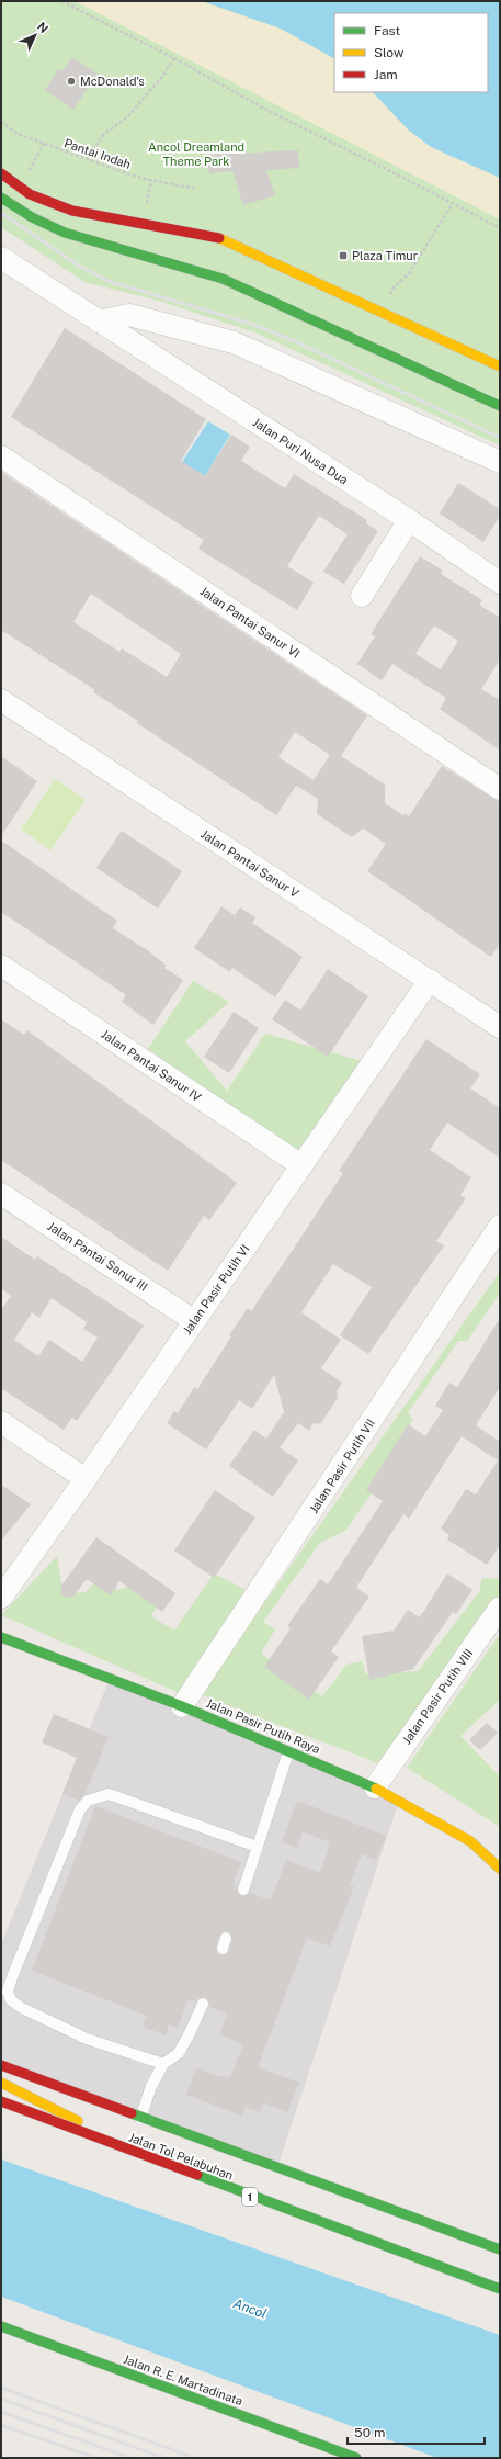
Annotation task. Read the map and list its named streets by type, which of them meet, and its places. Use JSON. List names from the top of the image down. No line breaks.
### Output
{"streets":{"main road":["Jalan Pasir Putih Raya","Jalan Tol Pelabuhan","1","Jalan R. E. Martadinata"],"street":["Jalan Puri Nusa Dua","Jalan Pantai Sanur VI","Jalan Pantai Sanur V","Jalan Pantai Sanur IV","Jalan Pantai Sanur III","Jalan Pasir Putih VI","Jalan Pasir Putih VII","Jalan Pasir Putih VIII"],"path":["Pantai Indah"]},"crossings":[["Jalan Pantai Sanur V","Jalan Pasir Putih VI"],["Jalan Pantai Sanur IV","Jalan Pasir Putih VI"],["Jalan Pantai Sanur III","Jalan Pasir Putih VI"],["Jalan Pasir Putih VII","Jalan Pasir Putih Raya"],["Jalan Pasir Putih VIII","Jalan Pasir Putih Raya"]],"water":["Ancol"],"parks":["Ancol Dreamland Theme Park"],"places":{"other":["McDonald's"],"transit":["Plaza Timur"]},"legend":["Fast","Slow","Jam"],"scale_bar":"50 m","north":"top right"}
